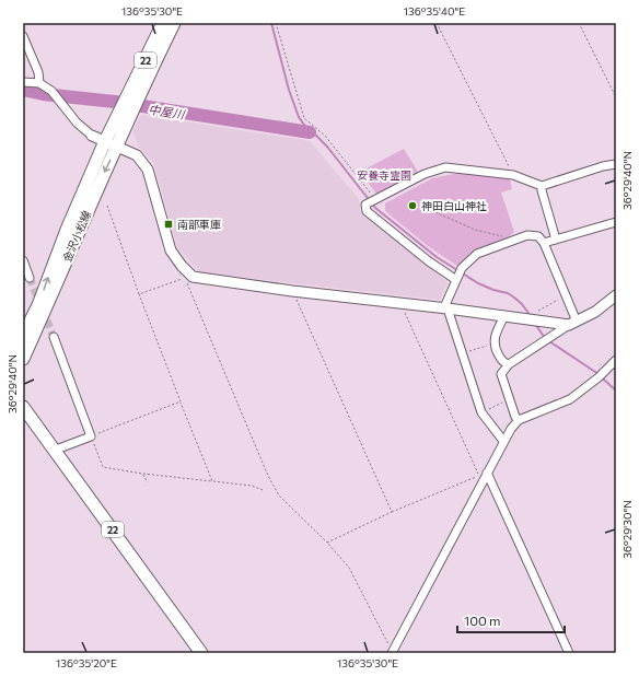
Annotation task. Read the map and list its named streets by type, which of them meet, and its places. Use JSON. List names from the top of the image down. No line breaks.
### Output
{"streets":{"main road":["22","金沢小松線"]},"crossings":[["22","金沢小松線"]],"water":["中屋川"],"parks":["安養寺霊園"],"places":{"other":["神田白山神社"],"transit":["南部車庫"]},"scale_bar":"100 m","coordinates":["136°35'30\"E","136°35'40\"E","36°29'40\"N","36°29'30\"N","136°35'20\"E"]}
